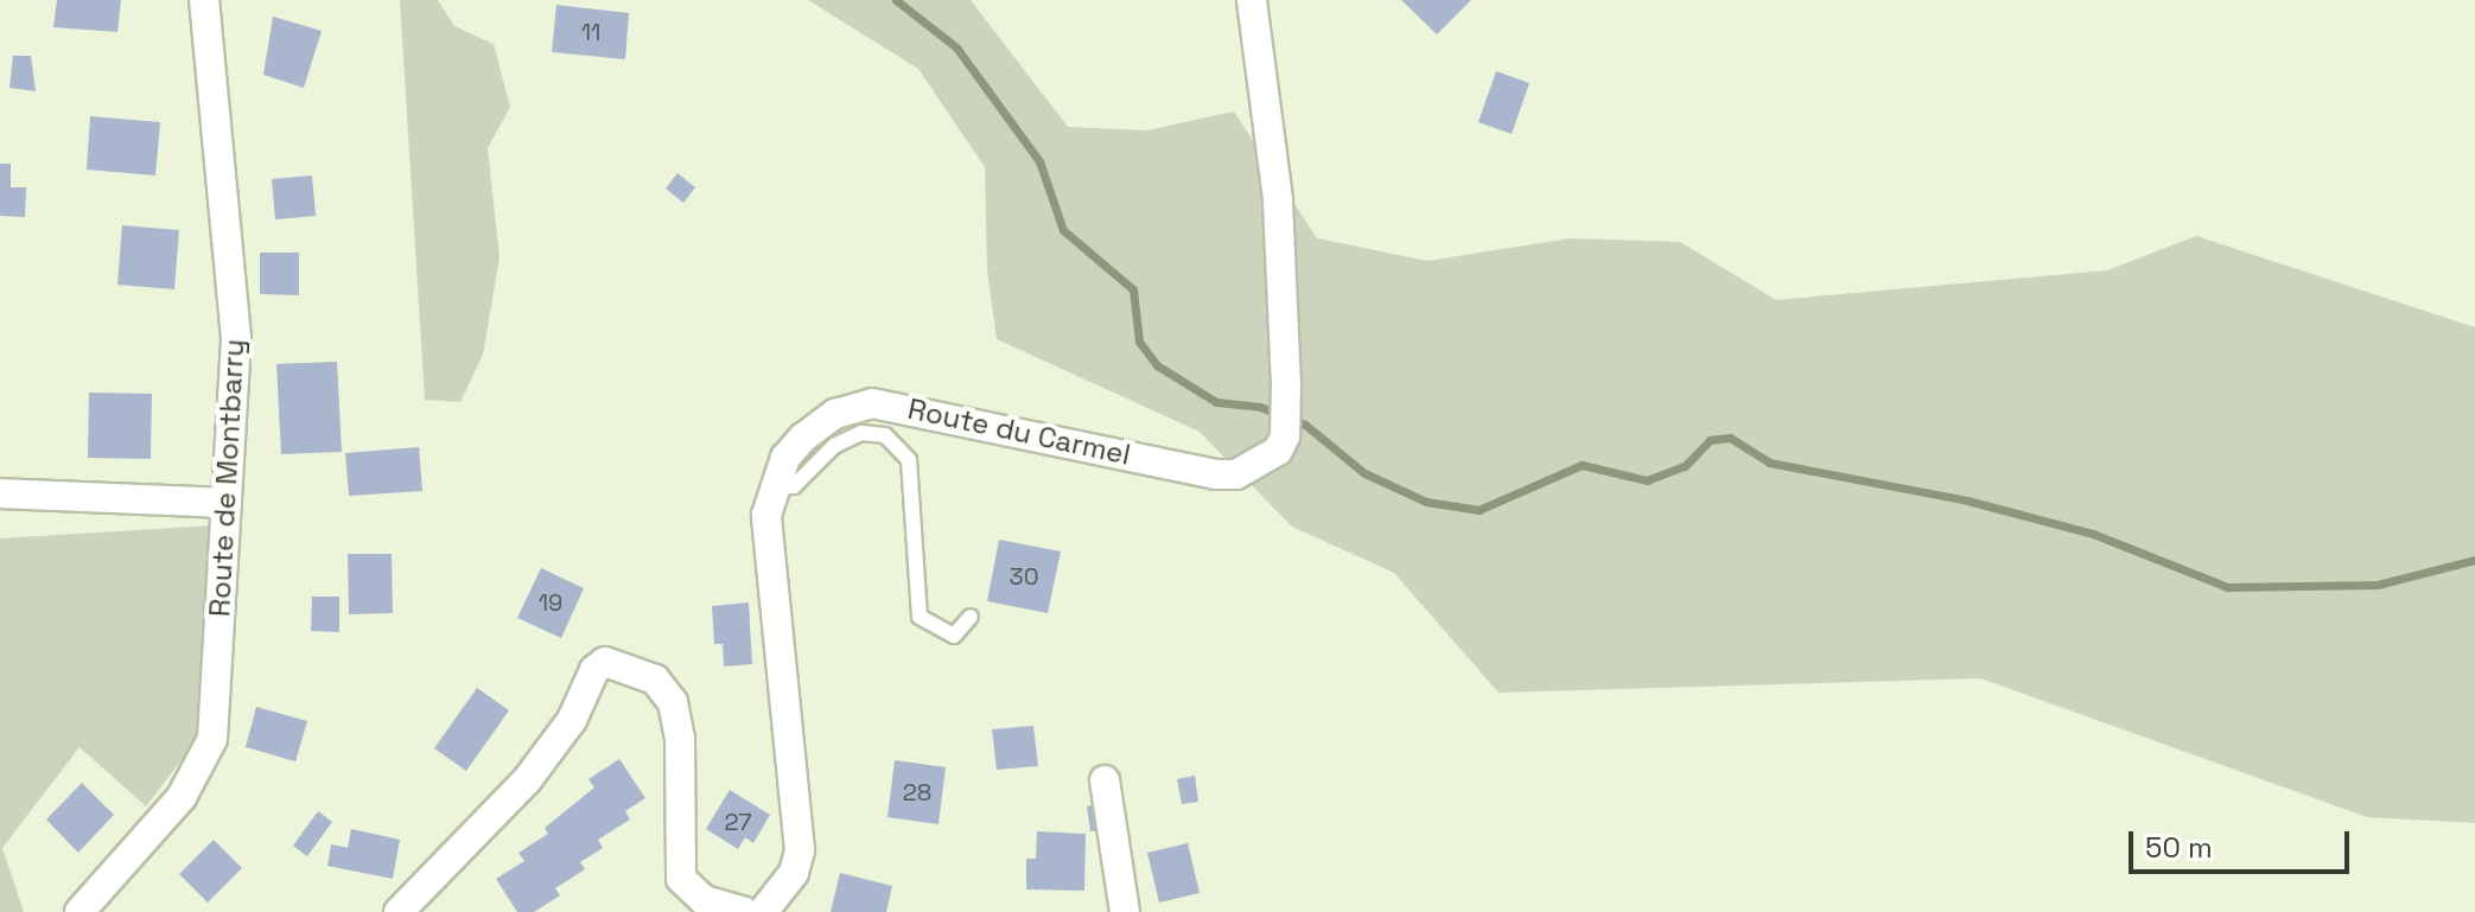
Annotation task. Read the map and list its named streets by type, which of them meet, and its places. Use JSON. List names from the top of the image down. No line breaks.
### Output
{"streets":{"street":["Route du Carmel","Route de Montbarry"]},"house_numbers":["11","30","19","28","27"],"scale_bar":"50 m"}
